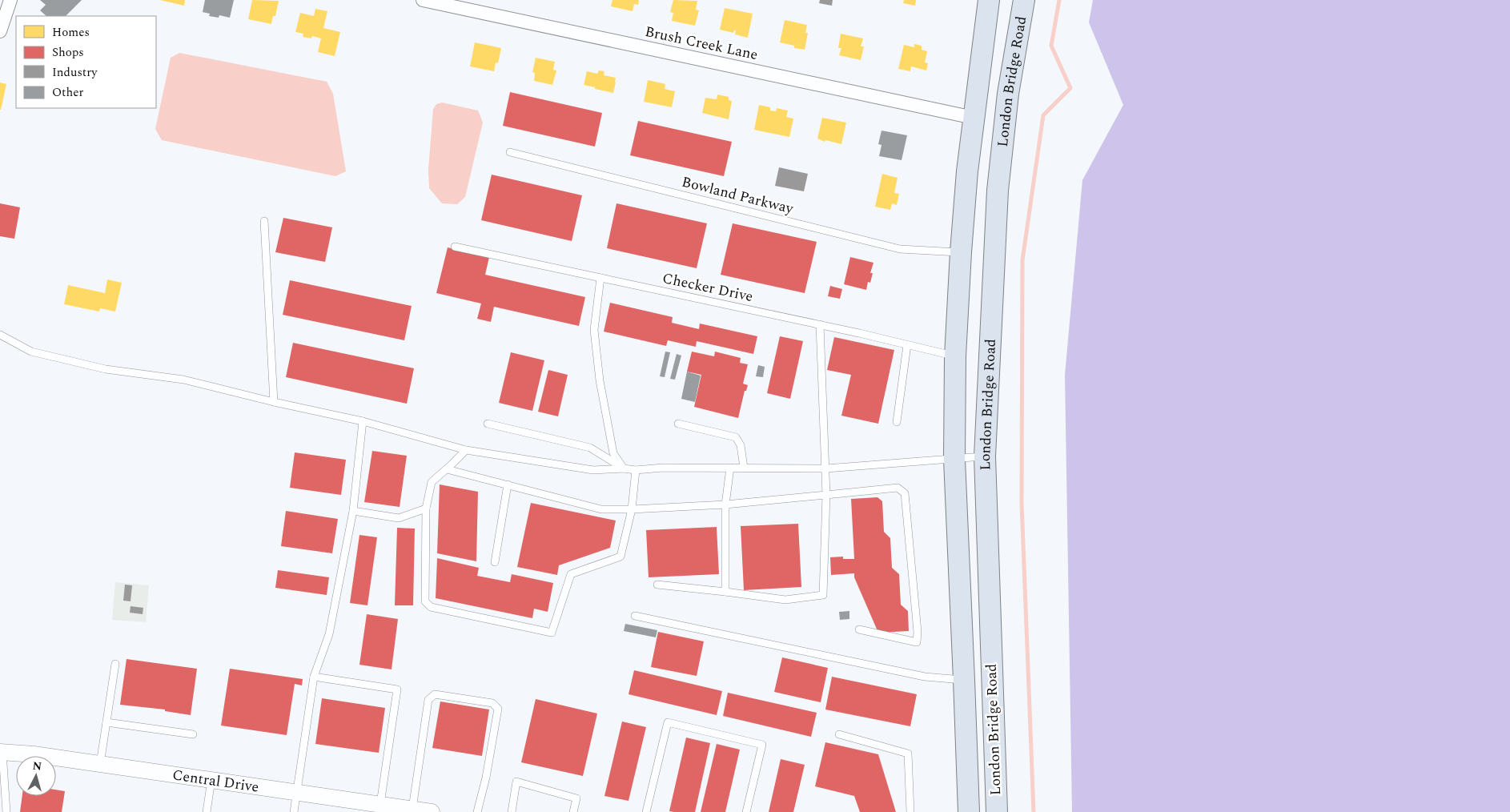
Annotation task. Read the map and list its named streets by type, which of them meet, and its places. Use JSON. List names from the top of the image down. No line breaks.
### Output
{"streets":{"main road":["London Bridge Road"],"street":["Brush Creek Lane","Central Drive"],"lane":["Bowland Parkway","Checker Drive"]},"crossings":[["Brush Creek Lane","London Bridge Road"],["London Bridge Road","Bowland Parkway"],["London Bridge Road","Checker Drive"]],"legend":["Homes","Shops","Industry","Other"],"north":"top"}
